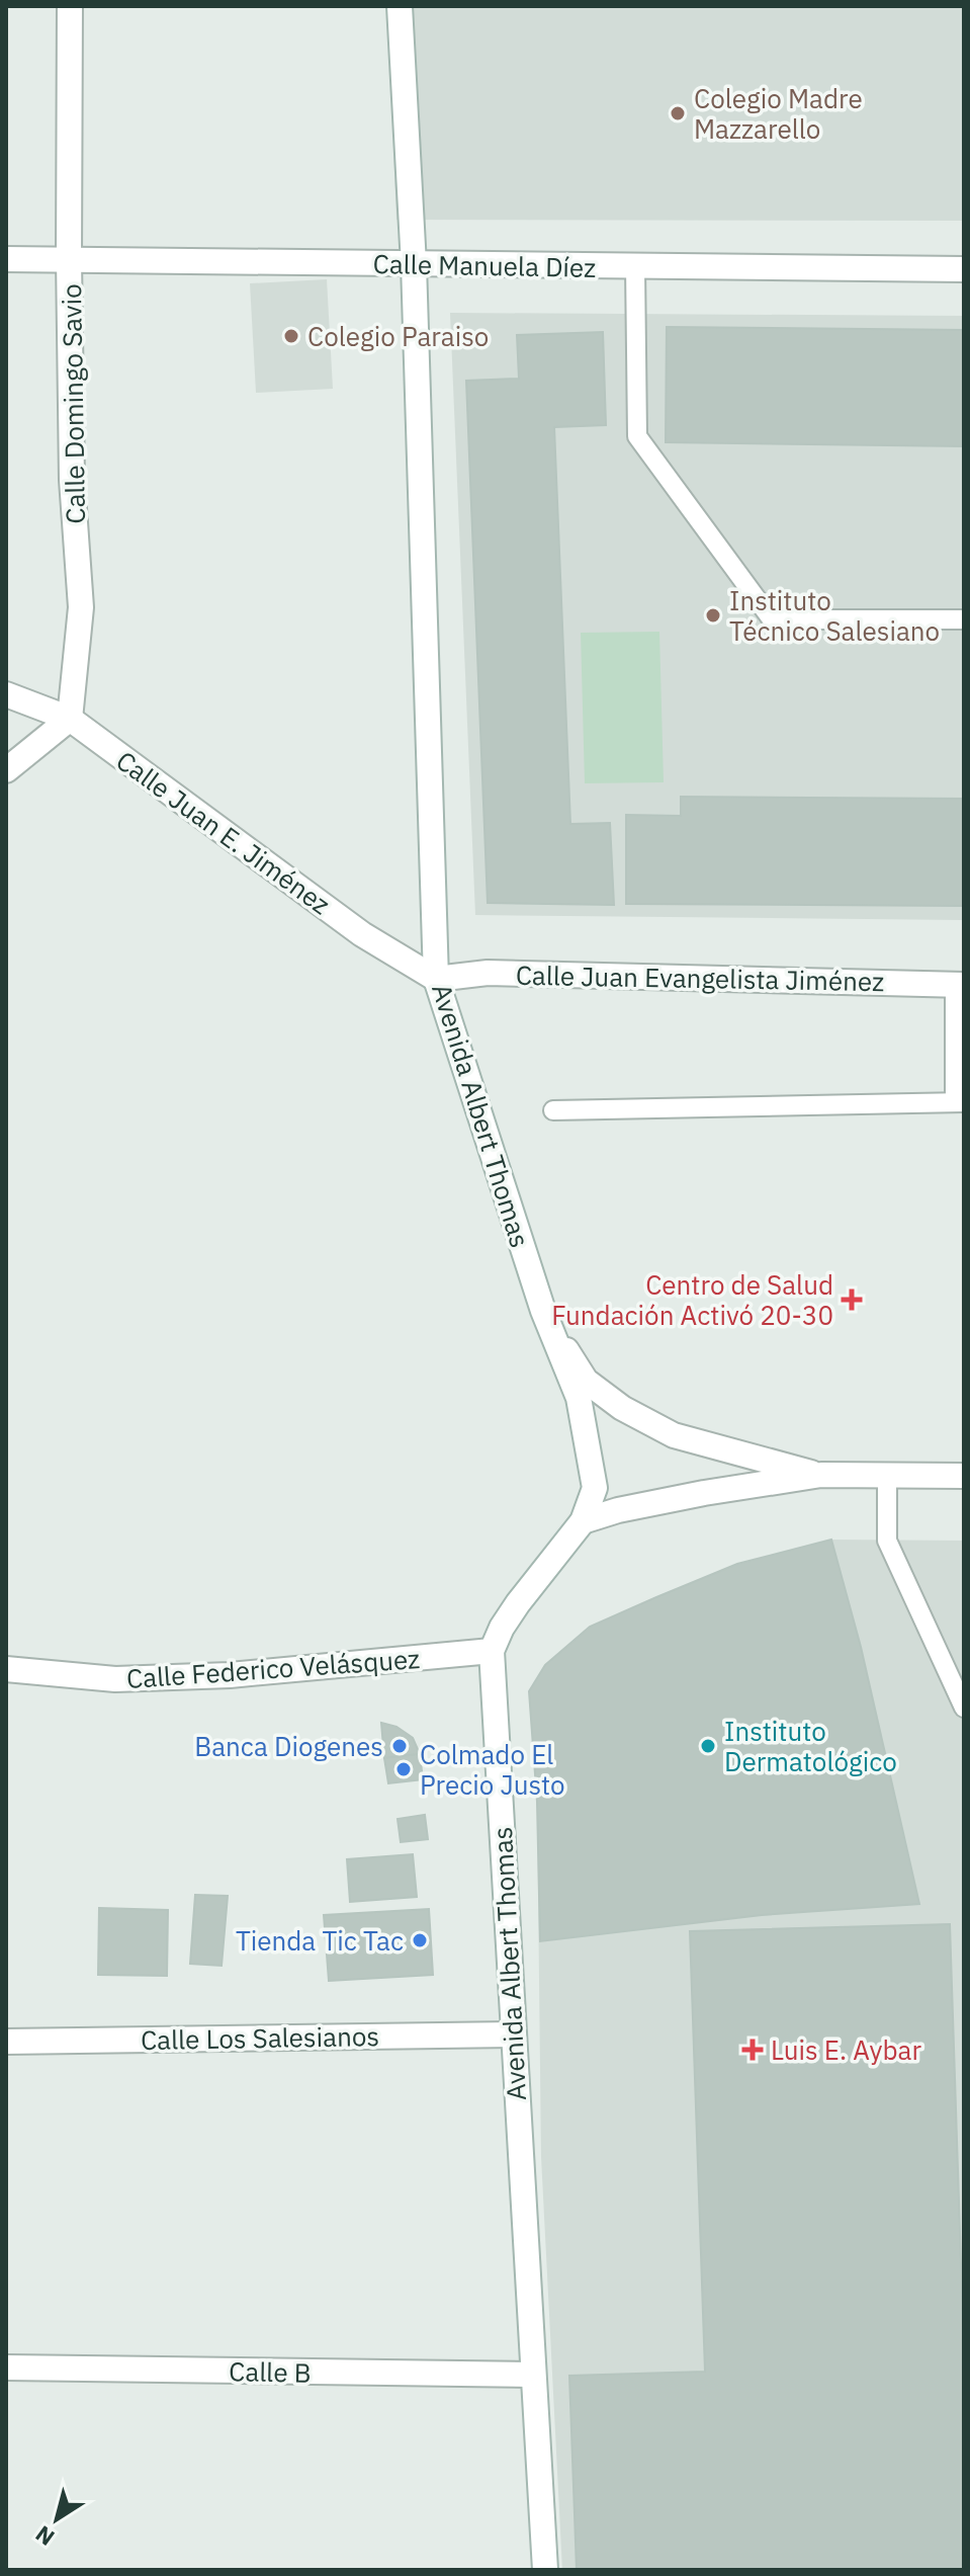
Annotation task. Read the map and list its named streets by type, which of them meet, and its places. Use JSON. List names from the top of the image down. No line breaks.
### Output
{"streets":{"street":["Calle Manuela Díez","Calle Domingo Savio","Calle Juan E. Jiménez","Calle Juan Evangelista Jiménez","Avenida Albert Thomas","Calle Federico Velásquez","Calle Los Salesianos","Calle B"]},"crossings":[["Calle Manuela Díez","Calle Domingo Savio"],["Calle Manuela Díez","Avenida Albert Thomas"],["Calle Domingo Savio","Calle Juan E. Jiménez"],["Calle Juan E. Jiménez","Calle Juan Evangelista Jiménez"],["Calle Juan E. Jiménez","Avenida Albert Thomas"],["Calle Juan Evangelista Jiménez","Avenida Albert Thomas"],["Avenida Albert Thomas","Calle Federico Velásquez"],["Avenida Albert Thomas","Calle Los Salesianos"],["Avenida Albert Thomas","Calle B"]],"places":{"other":["Colegio Madre Mazzarello","Colegio Paraiso","Instituto Técnico Salesiano","Banca Diogenes","Instituto Dermatológico","Colmado El Precio Justo","Tienda Tic Tac"],"health":["Centro de Salud Fundación Activó 20-30","Luis E. Aybar"]},"north":"bottom left"}
